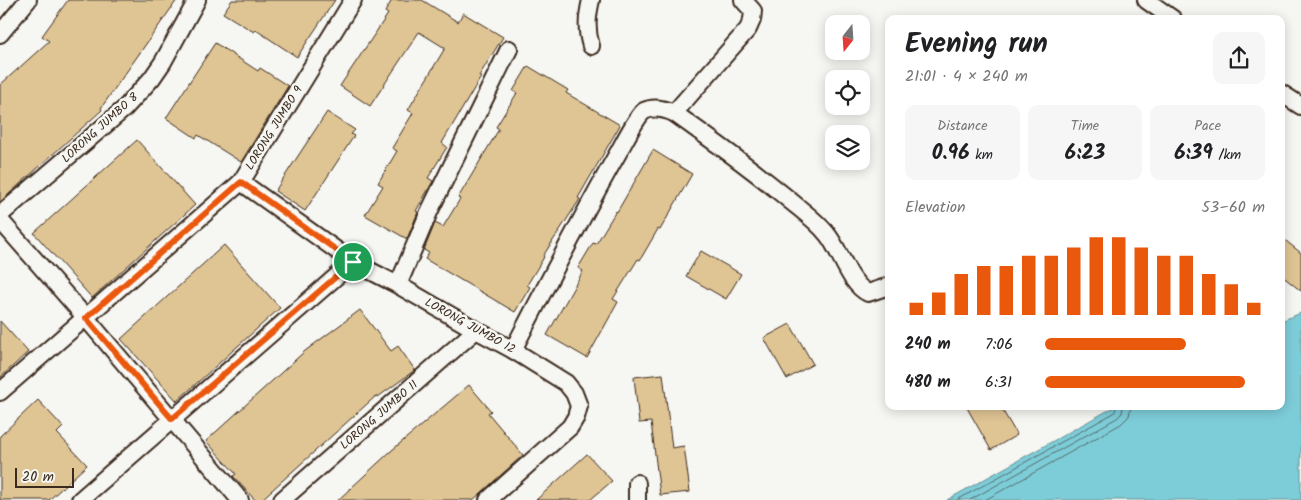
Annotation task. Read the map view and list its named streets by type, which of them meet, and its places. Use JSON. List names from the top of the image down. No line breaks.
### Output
{"streets":{"street":["LORONG JUMBO 8","LORONG JUMBO 9","LORONG JUMBO 12","LORONG JUMBO 11"]},"crossings":[["LORONG JUMBO 9","LORONG JUMBO 12"],["LORONG JUMBO 12","LORONG JUMBO 11"]],"scale_bar":"20 m","north":"bottom","page":{"heading":["Evening run","21:01 · 4 × 240 m"],"stats":[["Distance","0.96 km"],["Time","6:23"],["Pace","6:39 /km"]],"chart":["Elevation","53–60 m"],"list":[{"name":"240 m","note":"7:06"},{"name":"480 m","note":"6:31"}],"scale":"20 m"}}
